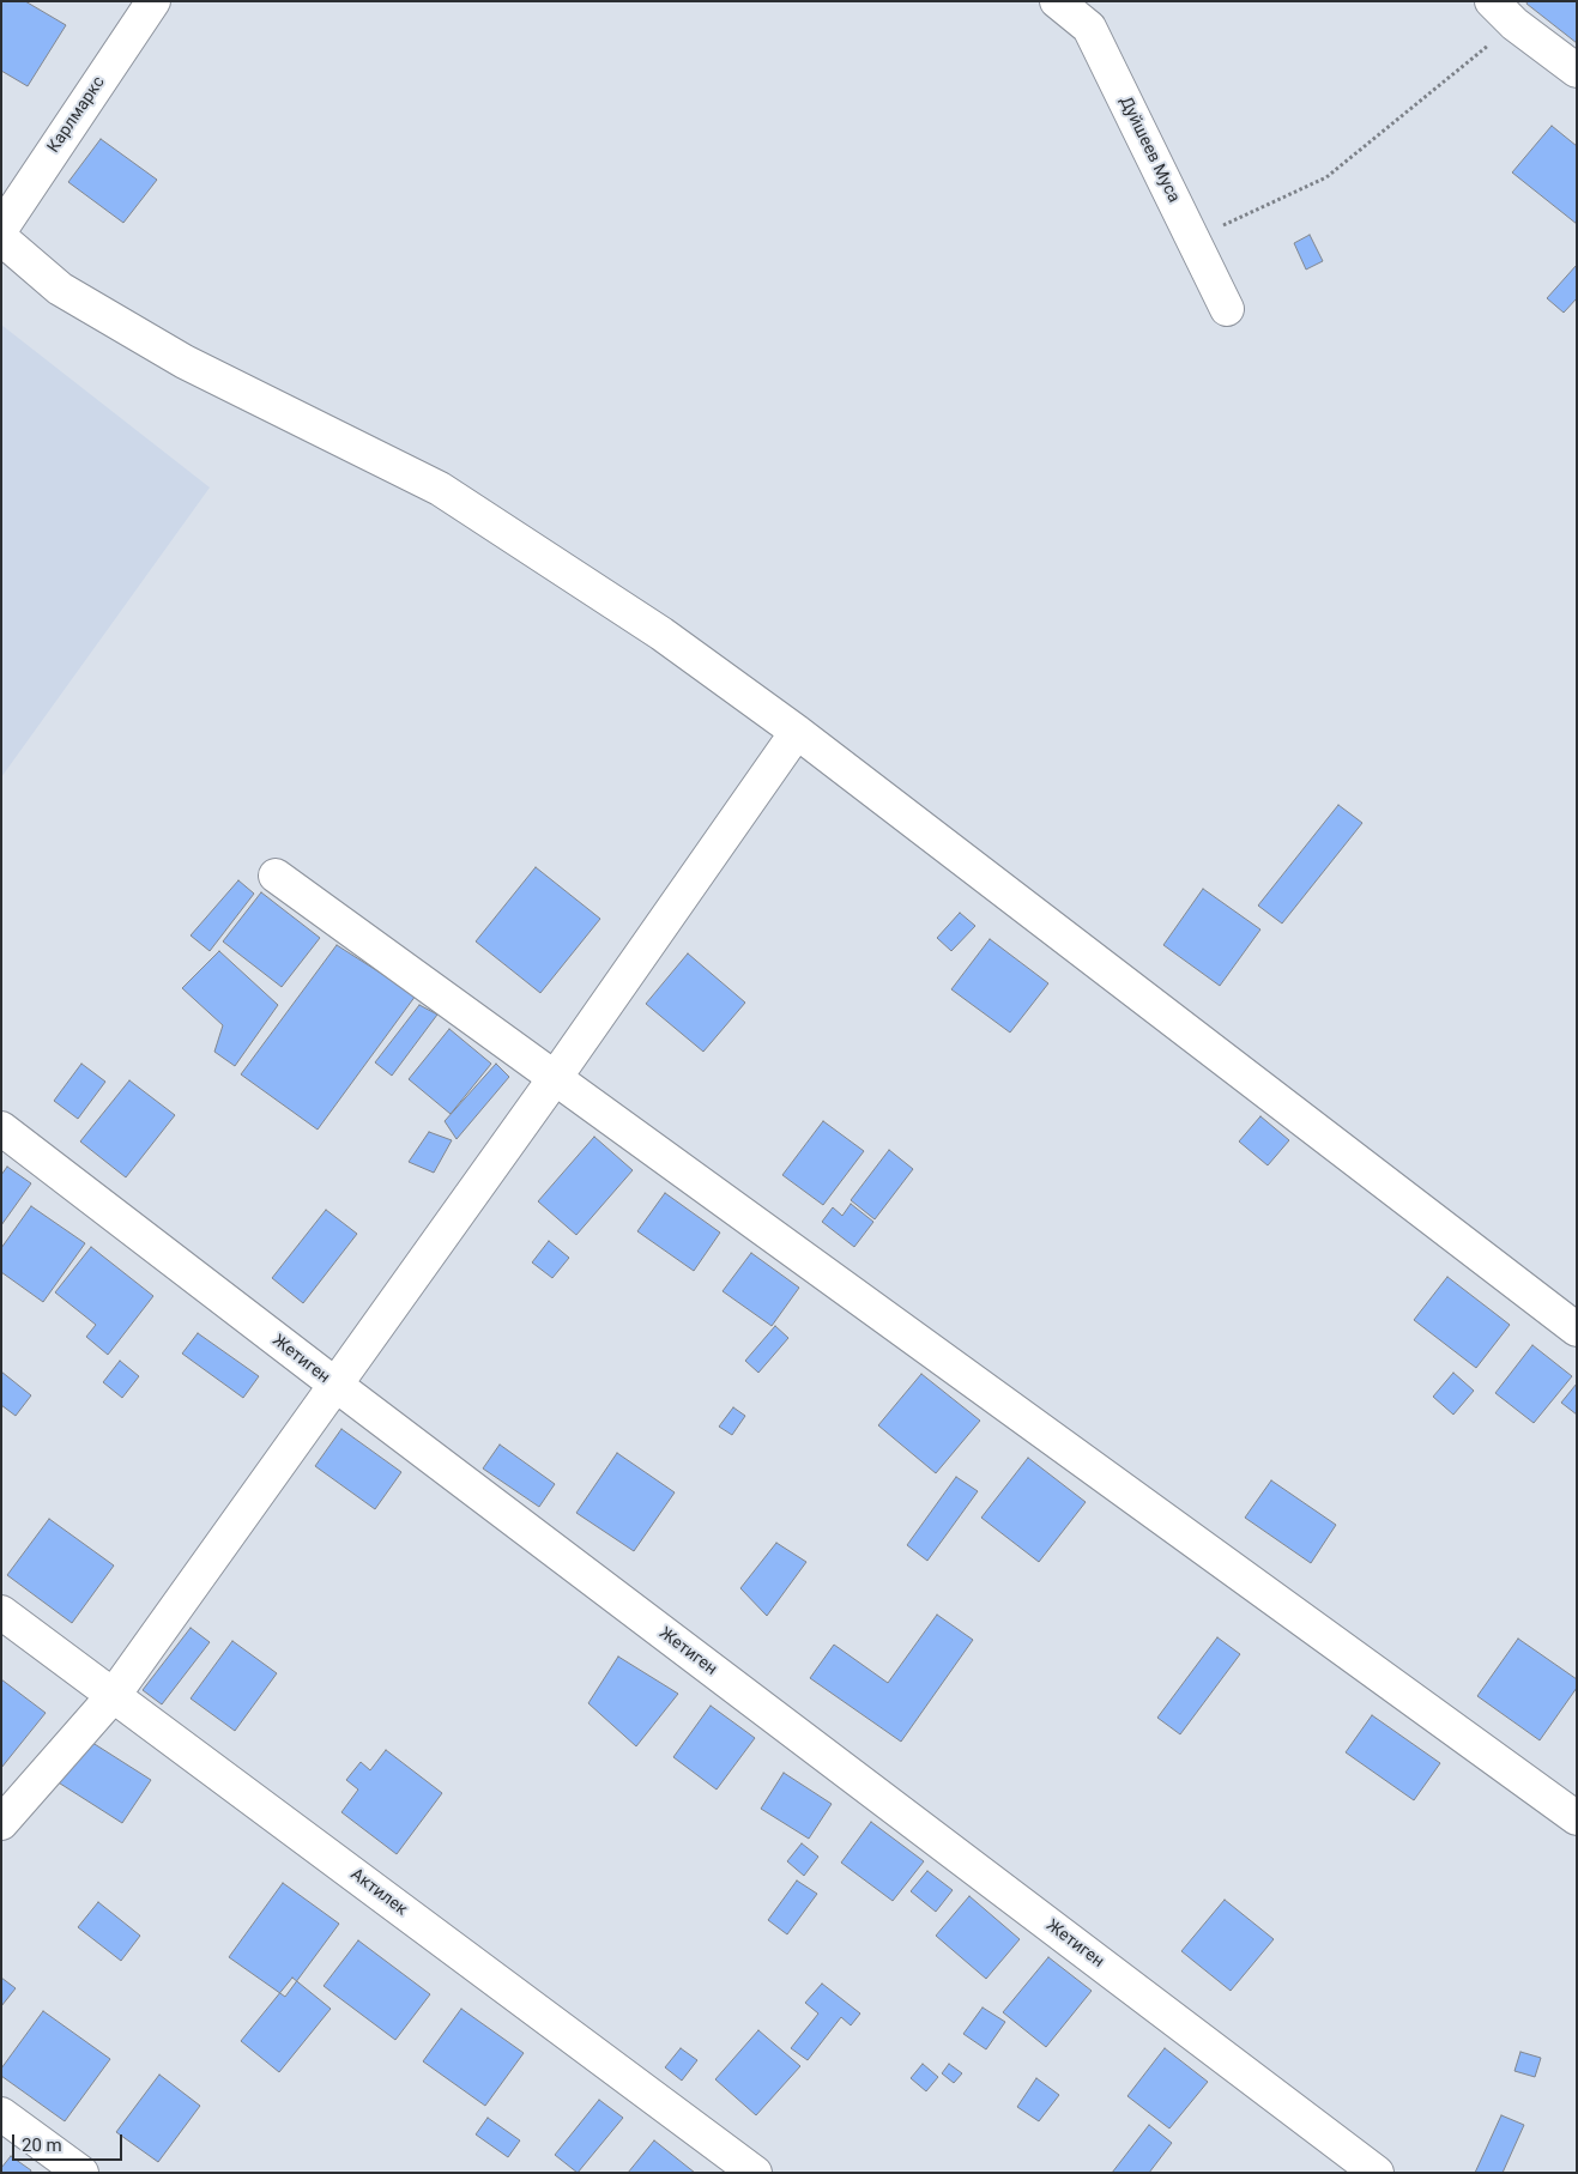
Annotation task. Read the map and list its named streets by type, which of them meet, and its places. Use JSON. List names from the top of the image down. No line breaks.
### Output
{"streets":{"street":["Карлмаркс","Дуйшеев Муса","Жетиген","Актилек"]},"scale_bar":"20 m"}
